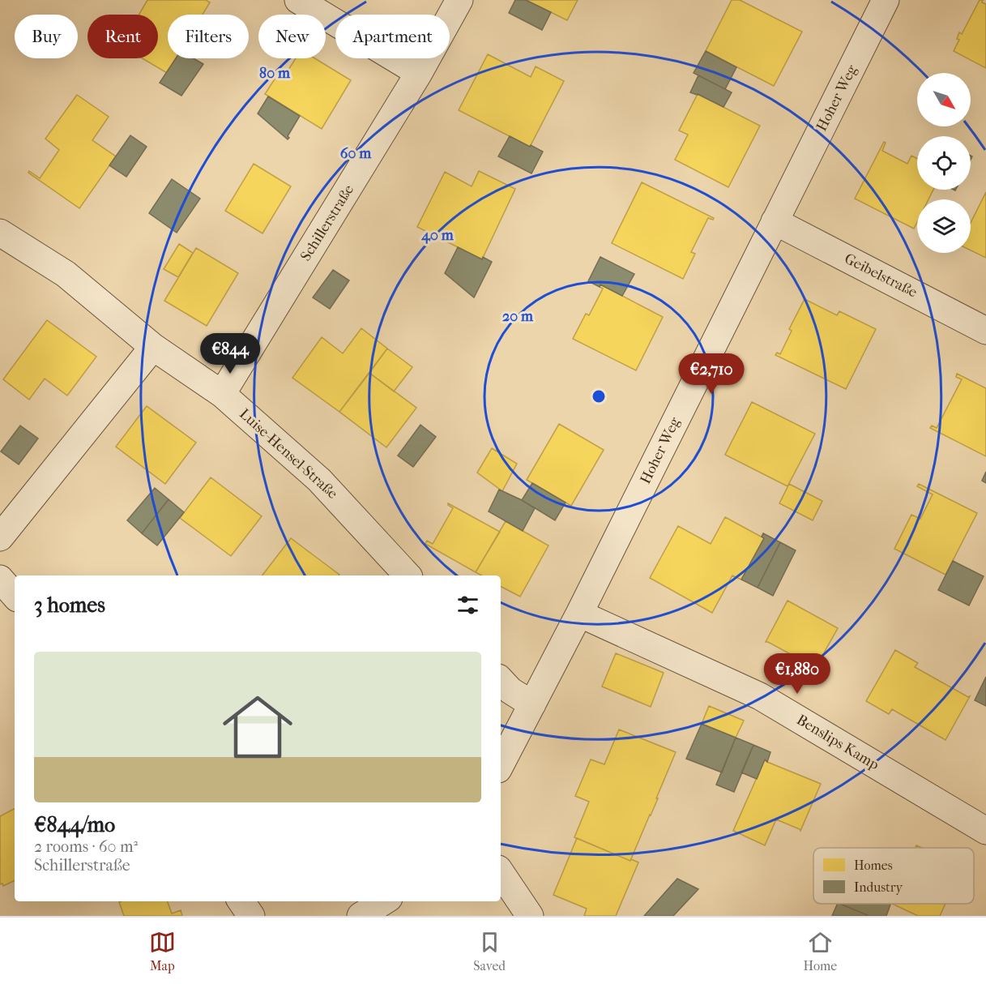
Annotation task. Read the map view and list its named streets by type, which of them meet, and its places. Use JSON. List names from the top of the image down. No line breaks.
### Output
{"streets":{"street":["Hoher Weg","Schillerstraße","Geibelstraße","Luise-Hensel-Straße","Benslips Kamp"]},"crossings":[["Hoher Weg","Geibelstraße"],["Hoher Weg","Benslips Kamp"],["Schillerstraße","Luise-Hensel-Straße"]],"legend":["Homes","Industry"],"north":"bottom right","page":{"chip":["Buy","Rent","Filters","New","Apartment"],"price":["€844","€2,710","€1,880"],"heading":"3 homes","list":[{"name":"€844/mo","note":"2 rooms · 60 m² · Schillerstraße"}],"tabs":["Map","Saved","Home"]},"rings":["80 m","60 m","40 m","20 m"]}
